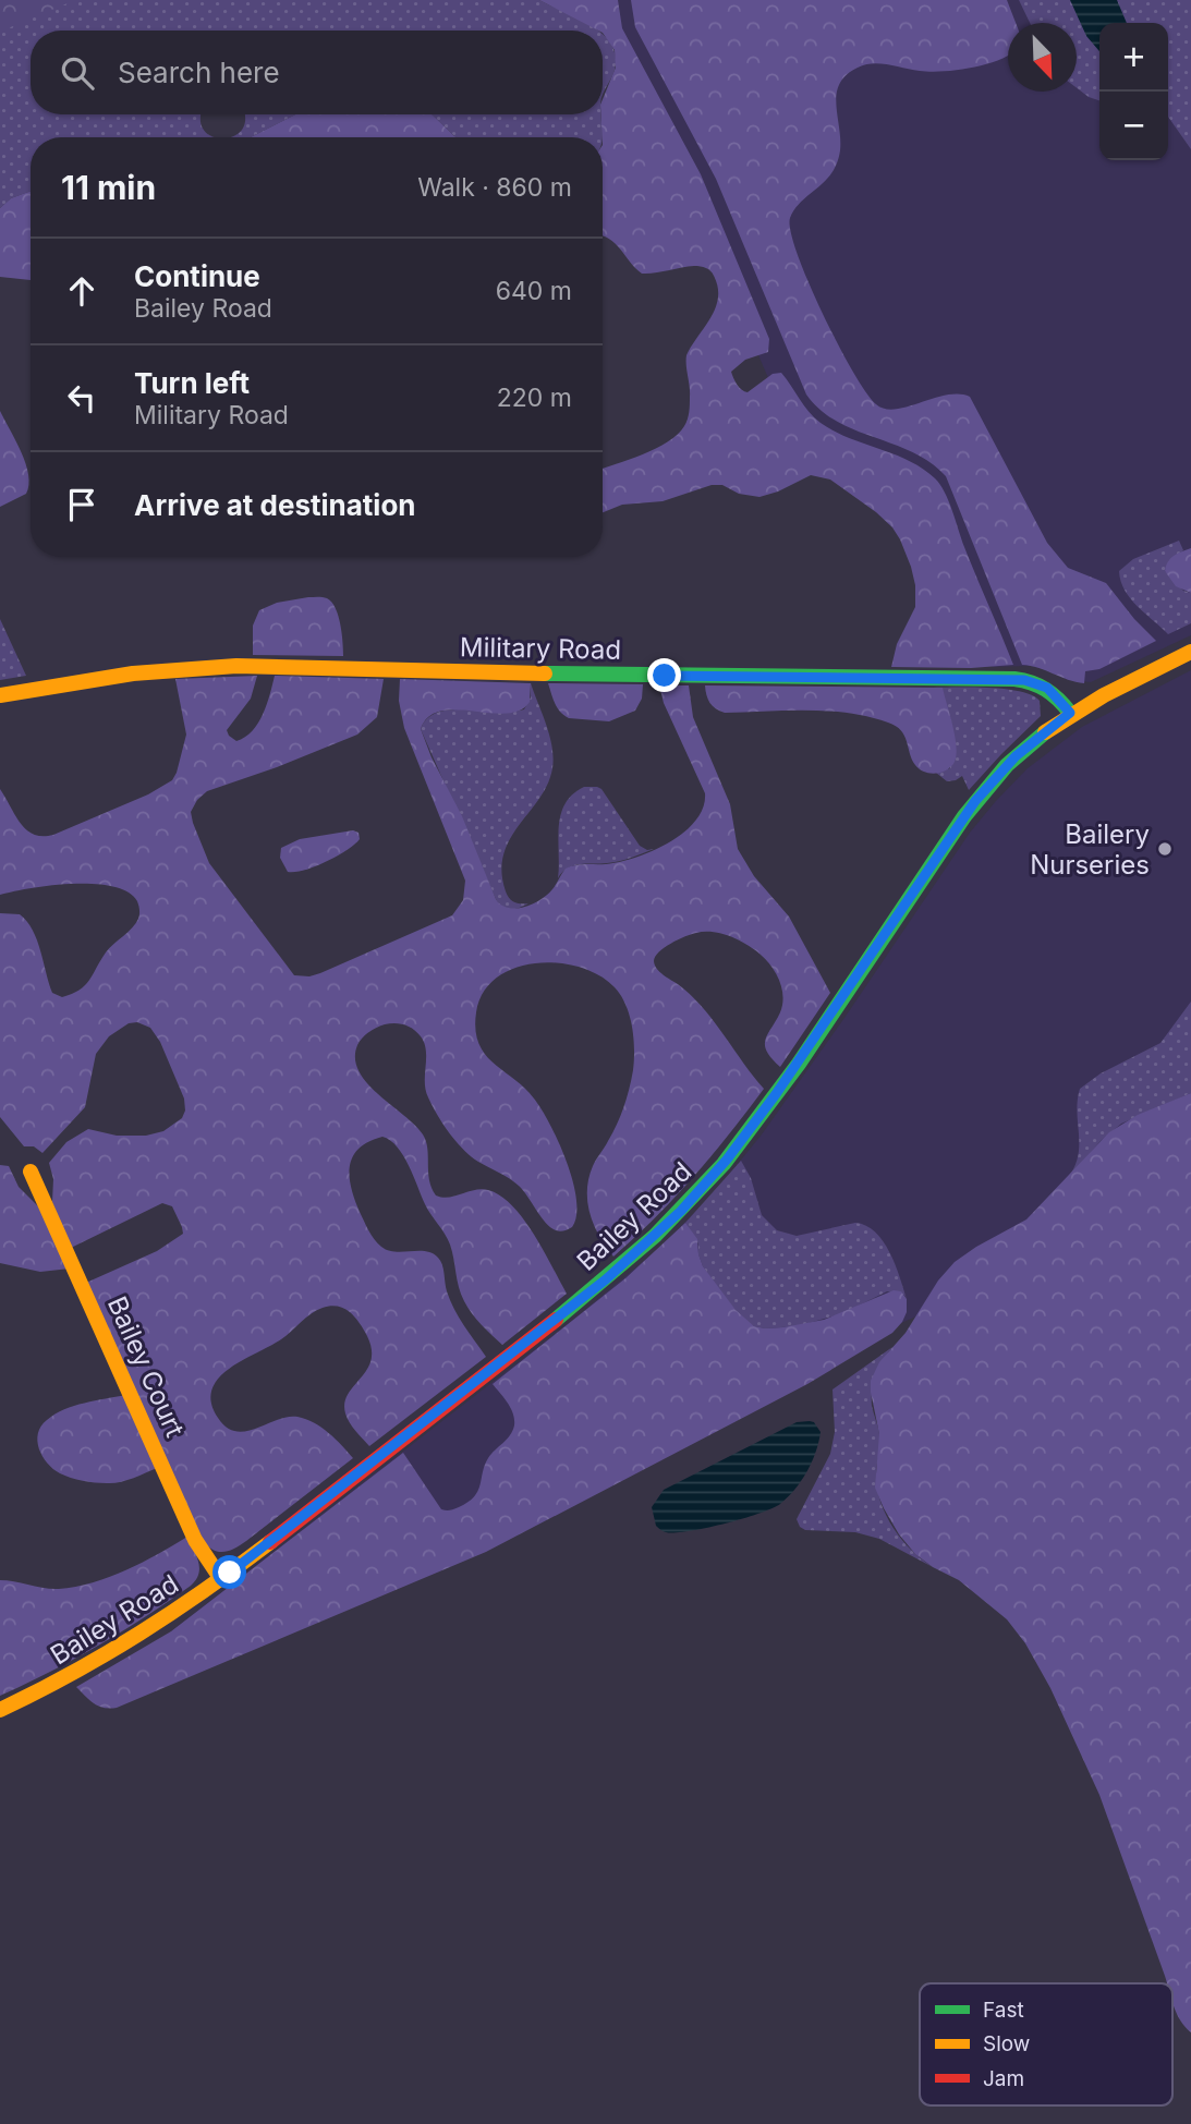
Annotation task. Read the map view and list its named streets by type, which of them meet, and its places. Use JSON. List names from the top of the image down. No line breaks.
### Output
{"streets":{"main road":["Military Road","Bailey Road","Bailey Court"]},"crossings":[["Military Road","Bailey Road"],["Bailey Road","Bailey Court"]],"places":["Bailery Nurseries"],"legend":["Fast","Slow","Jam"],"north":"bottom right","page":{"map_buttons":["+","−"],"search":"Search here","heading":["11 min","Walk · 860 m"],"list":[["Continue","Bailey Road","640 m"],["Turn left","Military Road","220 m"],"Arrive at destination"]}}
